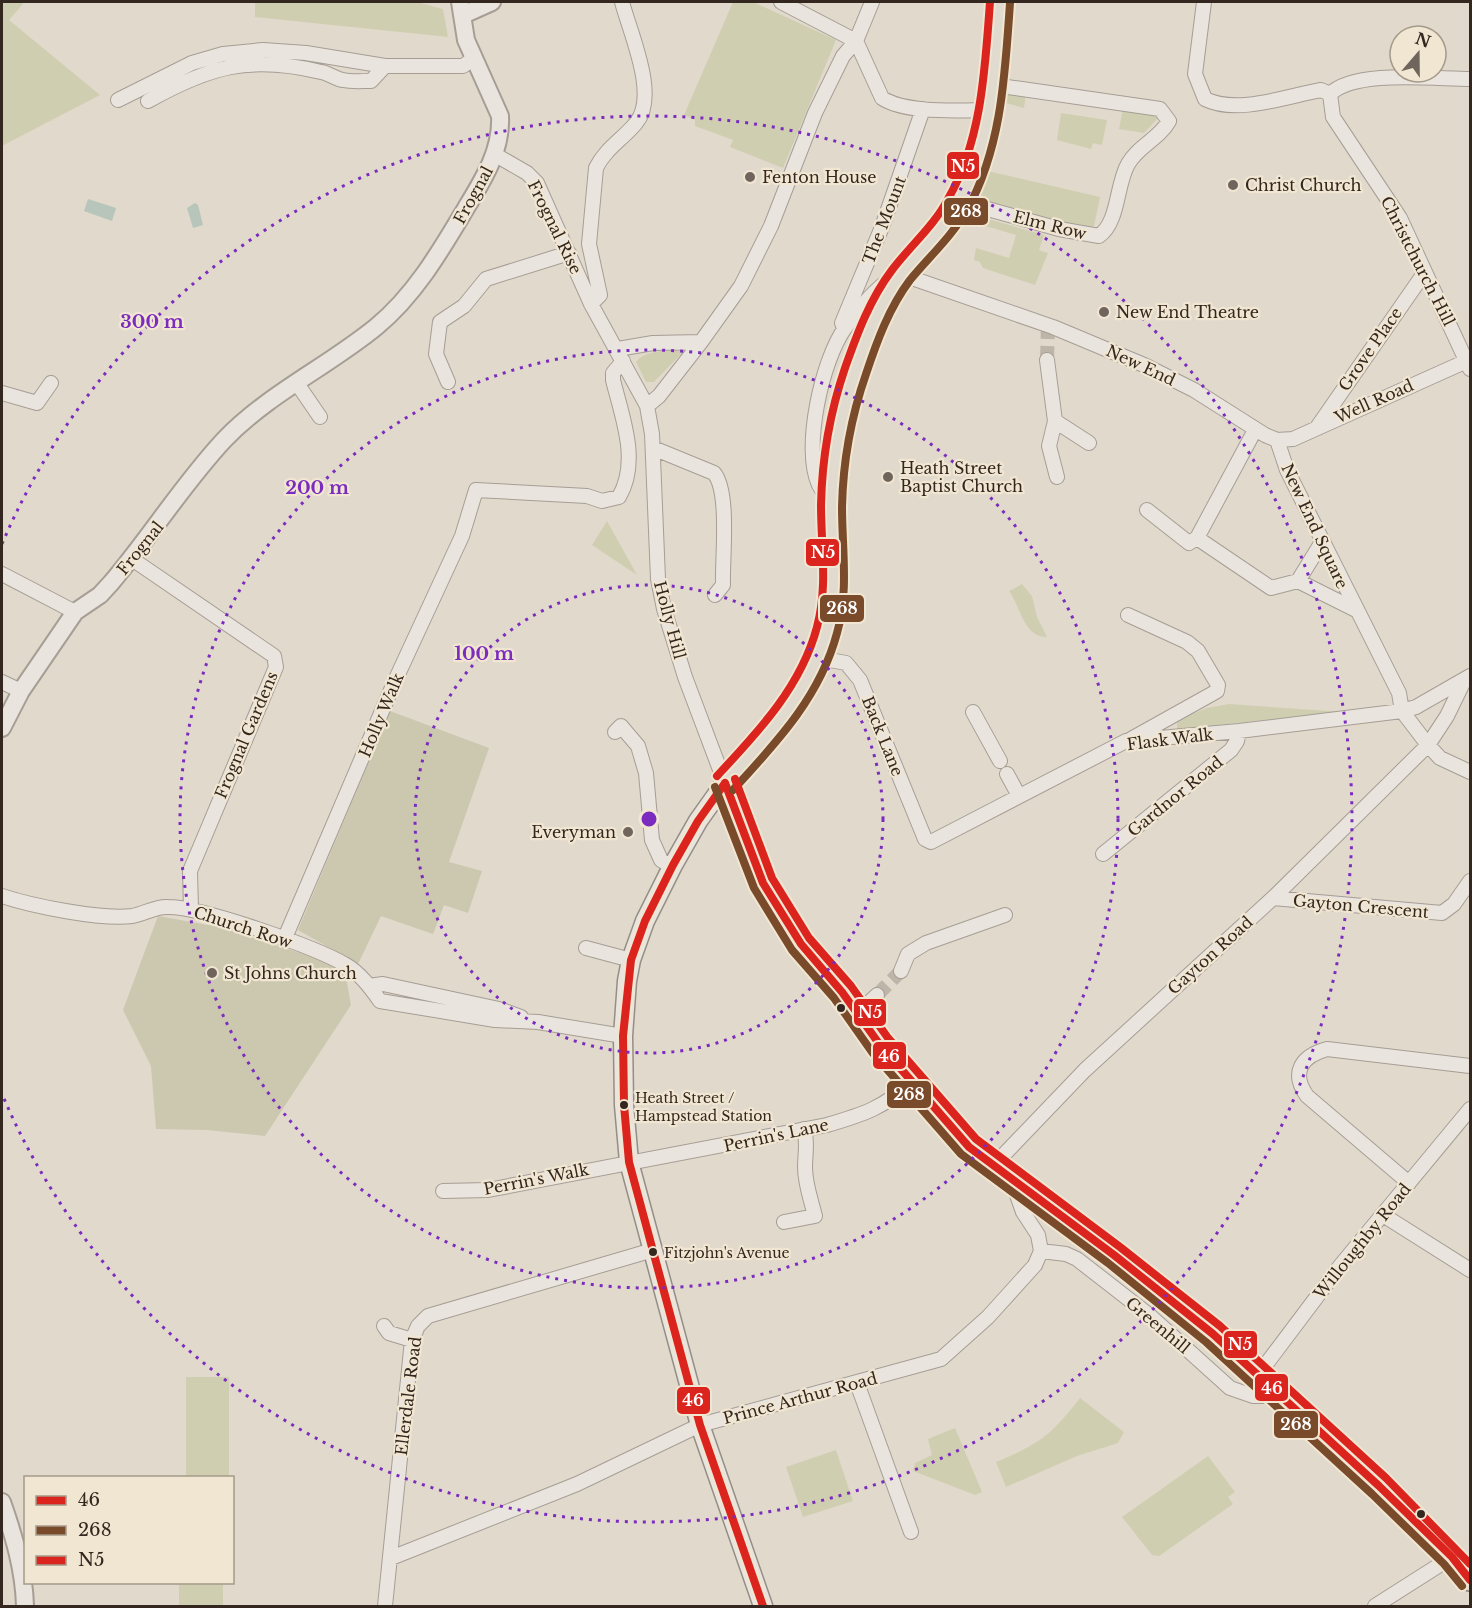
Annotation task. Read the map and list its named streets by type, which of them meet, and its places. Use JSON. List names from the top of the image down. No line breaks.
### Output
{"streets":{"street":["Frognal","The Mount","Elm Row","Frognal Rise","Christchurch Hill","Grove Place","New End","Well Road","New End Square","Holly Hill","Holly Walk","Frognal Gardens","Back Lane","Flask Walk","Gardnor Road","Gayton Crescent","Church Row","Gayton Road","Perrin's Lane","Perrin's Walk","Willoughby Road","Greenhill","Ellerdale Road","Prince Arthur Road"]},"crossings":[["Frognal","Frognal Rise"],["Frognal","Frognal Gardens"],["The Mount","New End"],["Frognal Rise","Holly Hill"],["Frognal Rise","Holly Walk"],["Christchurch Hill","Grove Place"],["Christchurch Hill","Well Road"],["Grove Place","Well Road"],["New End","Well Road"],["New End","New End Square"],["Well Road","New End Square"],["New End Square","Flask Walk"],["Holly Walk","Church Row"],["Frognal Gardens","Church Row"],["Back Lane","Flask Walk"],["Flask Walk","Gardnor Road"],["Flask Walk","Gayton Road"],["Gayton Crescent","Gayton Road"],["Perrin's Lane","Perrin's Walk"],["Greenhill","Prince Arthur Road"],["Ellerdale Road","Prince Arthur Road"]],"places":["Fenton House","Christ Church","New End Theatre","Heath Street Baptist Church","Everyman","St Johns Church","Heath Street / Hampstead Station","Fitzjohn's Avenue"],"lines":["transit line N5","transit line 268","transit line 46"],"legend":["46","268","N5"],"north":"top","rings":["300 m","200 m","100 m"]}
